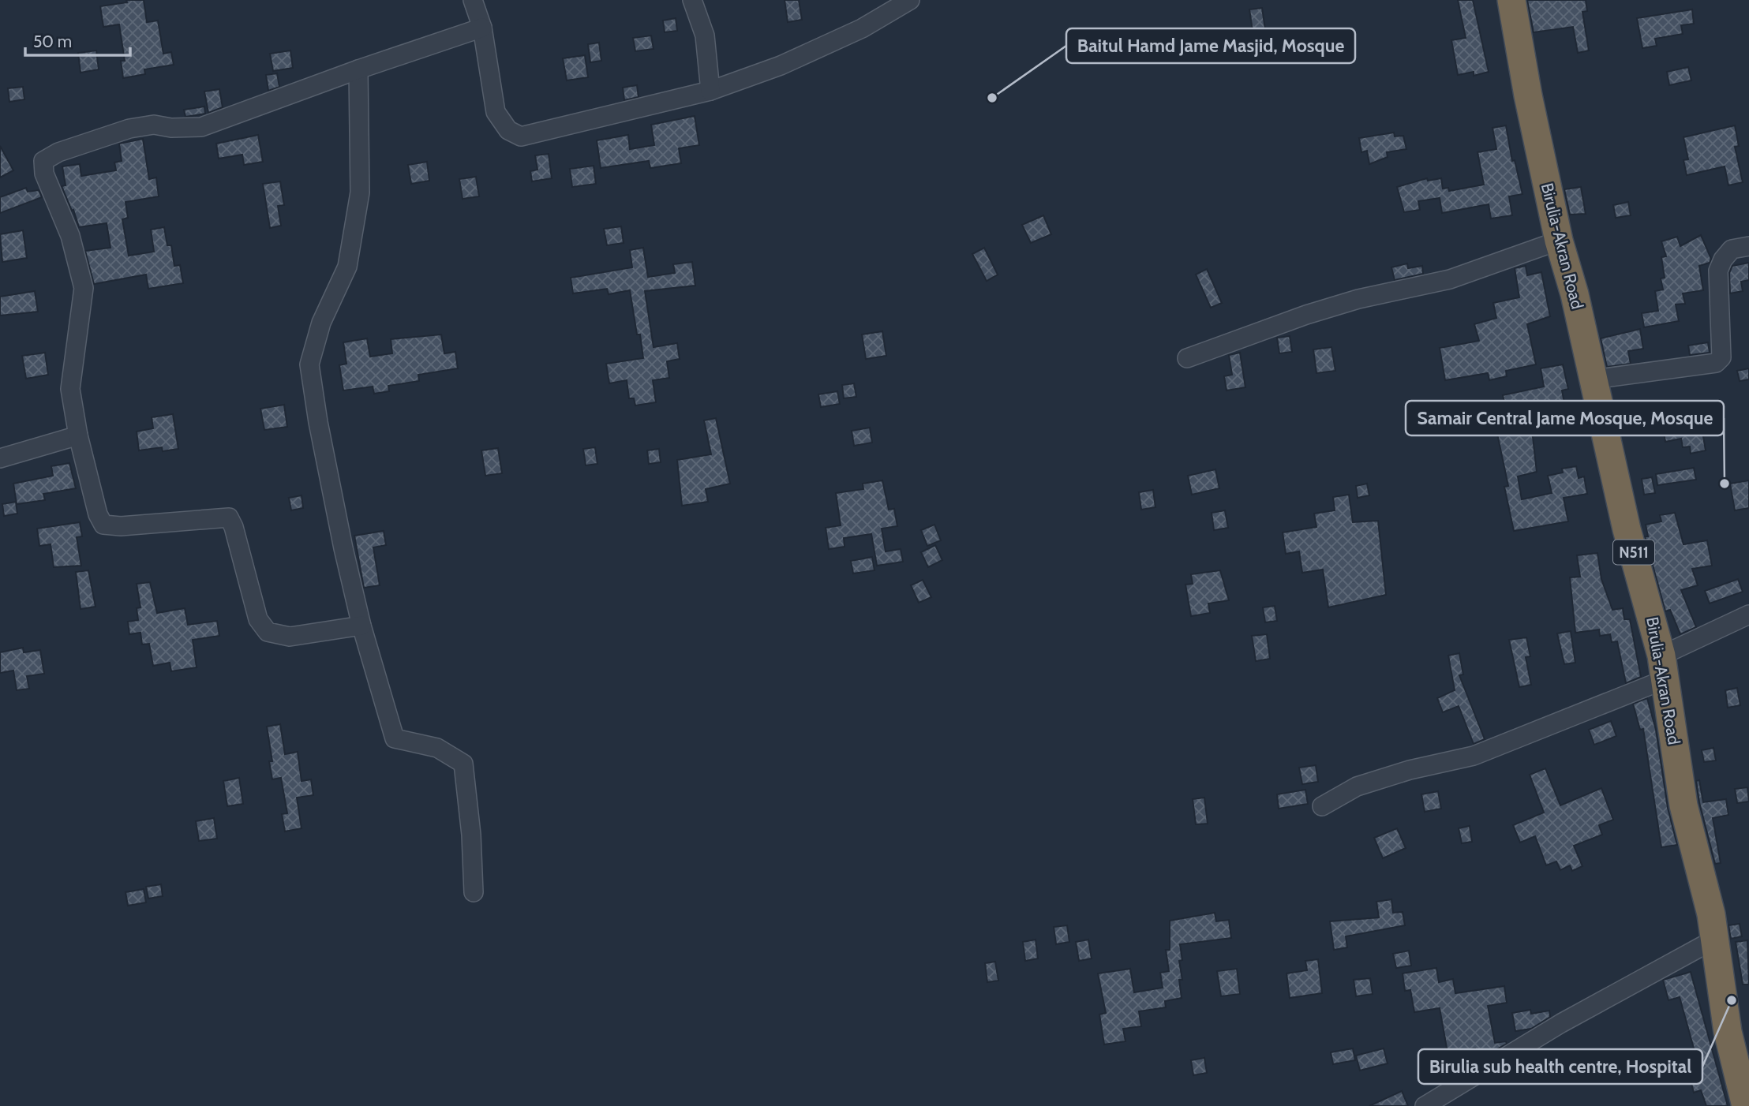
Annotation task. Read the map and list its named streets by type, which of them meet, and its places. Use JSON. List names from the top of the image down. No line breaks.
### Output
{"streets":{"highway":["Birulia-Akran Road","N511"]},"places":["Baitul Hamd Jame Masjid, Mosque","Samair Central Jame Mosque, Mosque","Birulia sub health centre, Hospital"],"scale_bar":"50 m"}
